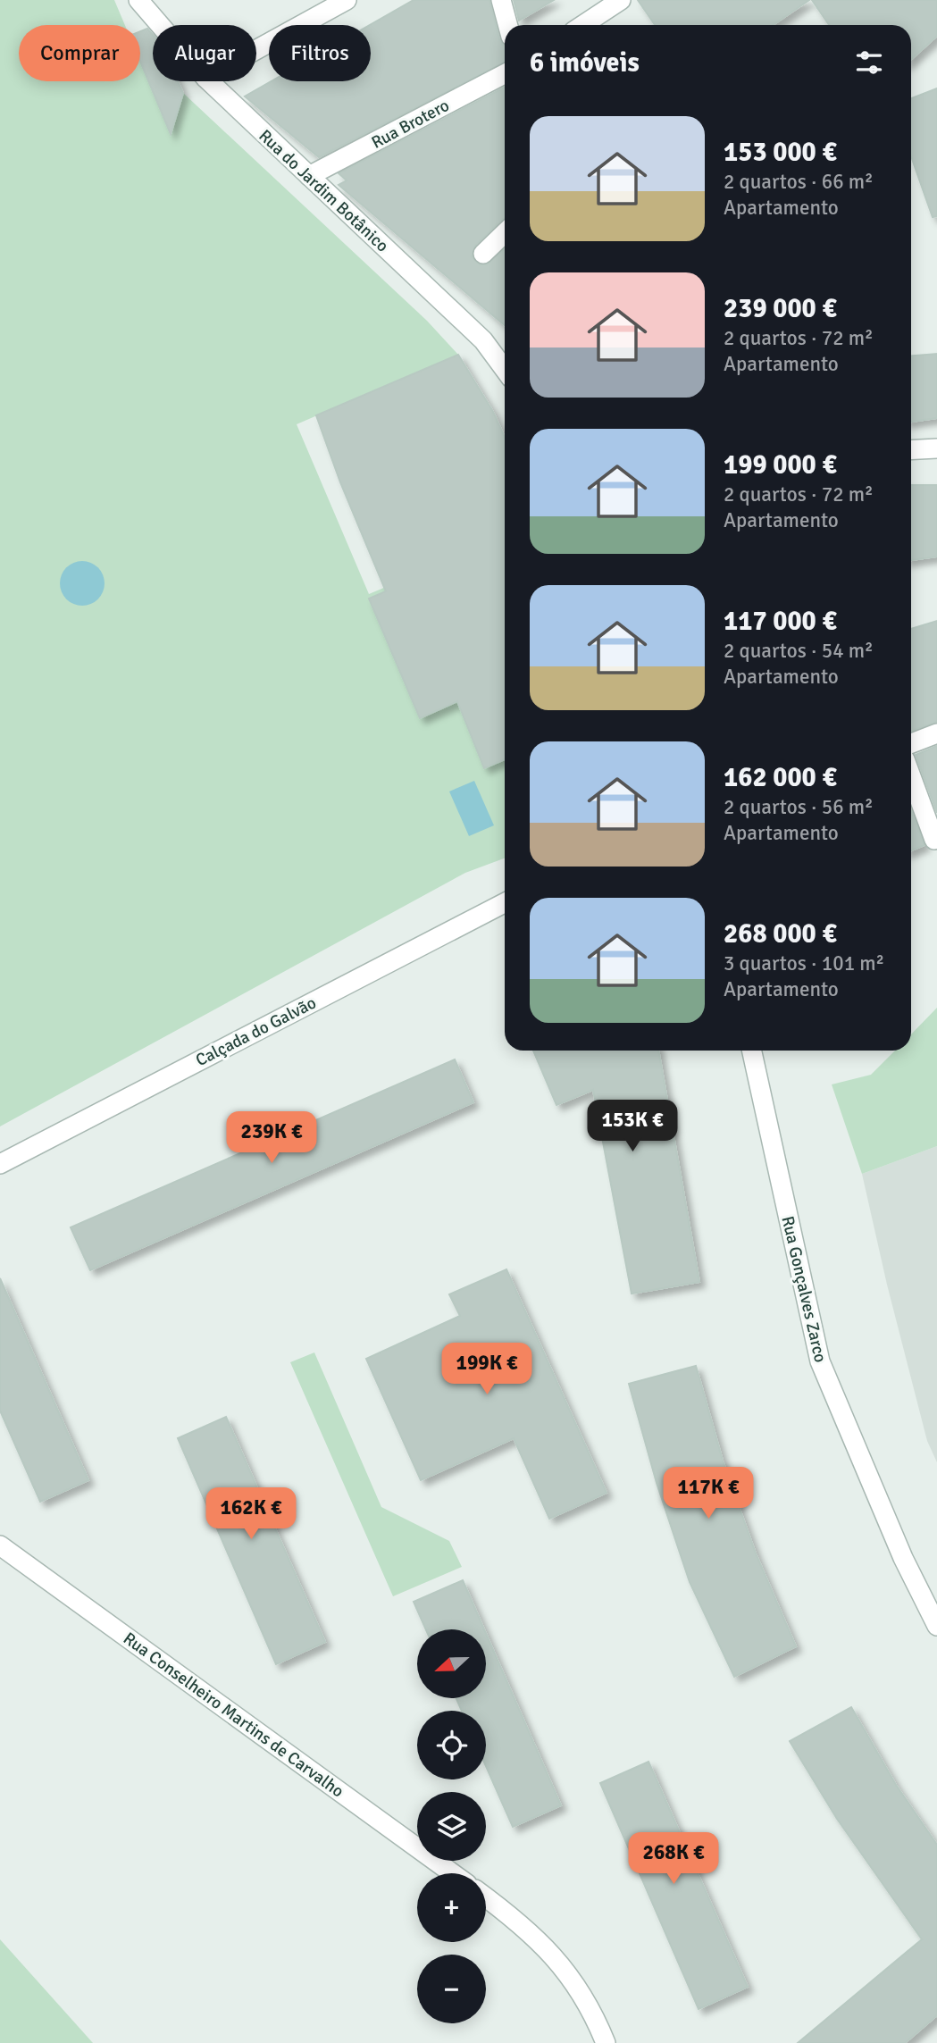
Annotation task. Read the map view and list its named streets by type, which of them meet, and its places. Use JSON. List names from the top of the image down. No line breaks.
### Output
{"streets":{"street":["Rua Brotero","Rua do Jardim Botânico","Calçada do Galvão","Rua Gonçalves Zarco","Rua Conselheiro Martins de Carvalho"]},"crossings":[["Rua Brotero","Rua do Jardim Botânico"]],"north":"left","page":{"chip":["Comprar","Alugar","Filtros"],"heading":"6 imóveis","list":[{"name":"153 000 €","note":"2 quartos · 66 m² · Apartamento"},{"name":"239 000 €","note":"2 quartos · 72 m² · Apartamento"},{"name":"199 000 €","note":"2 quartos · 72 m² · Apartamento"},{"name":"117 000 €","note":"2 quartos · 54 m² · Apartamento"},{"name":"162 000 €","note":"2 quartos · 56 m² · Apartamento"},{"name":"268 000 €","note":"3 quartos · 101 m² · Apartamento"}],"price":["153K €","239K €","199K €","117K €","162K €","268K €"],"map_buttons":["+","−"]}}
